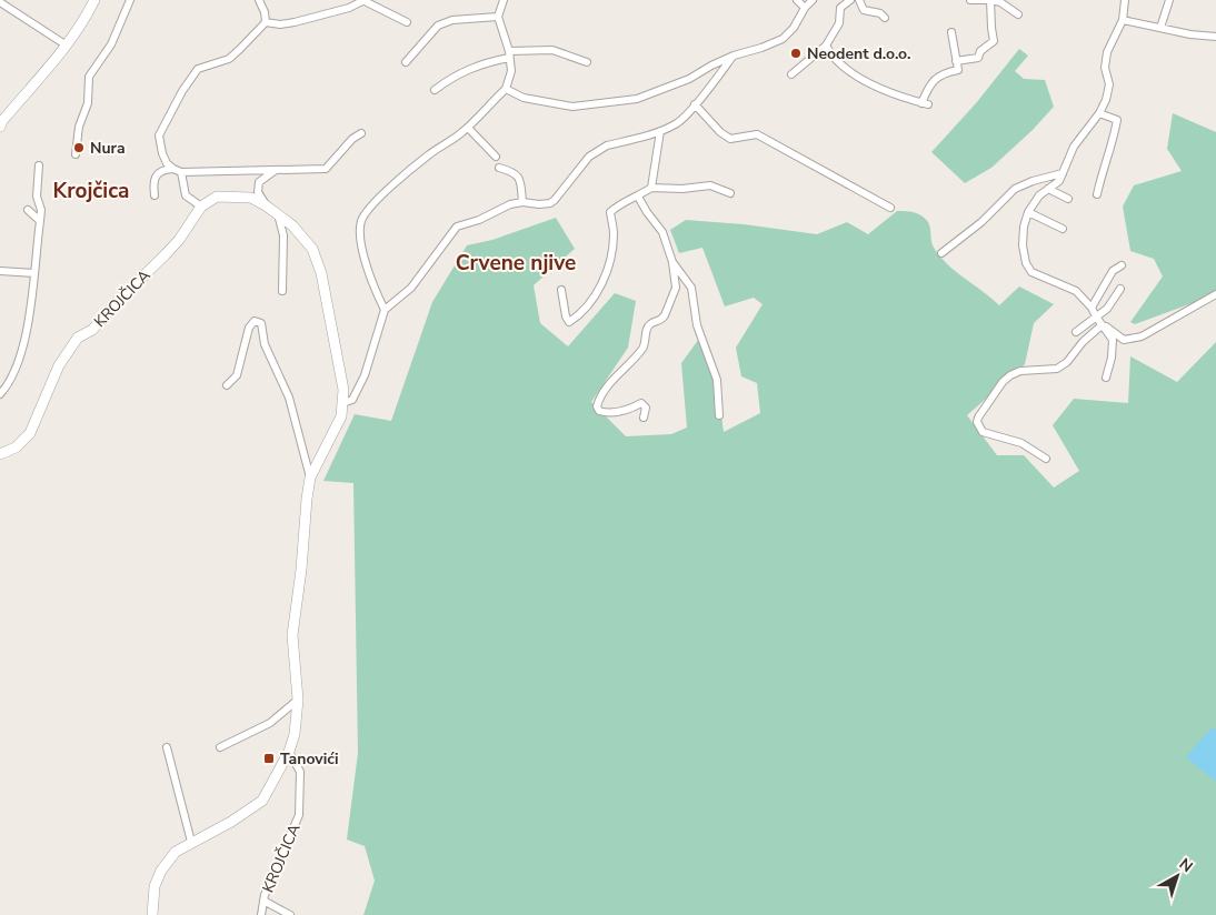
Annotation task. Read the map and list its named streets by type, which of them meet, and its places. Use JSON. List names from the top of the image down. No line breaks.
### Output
{"streets":{"main road":["KROJČICA"]},"districts":["Krojčica","Crvene njive"],"places":{"other":["Neodent d.o.o.","Nura"],"transit":["Tanovići"]},"north":"top right"}
